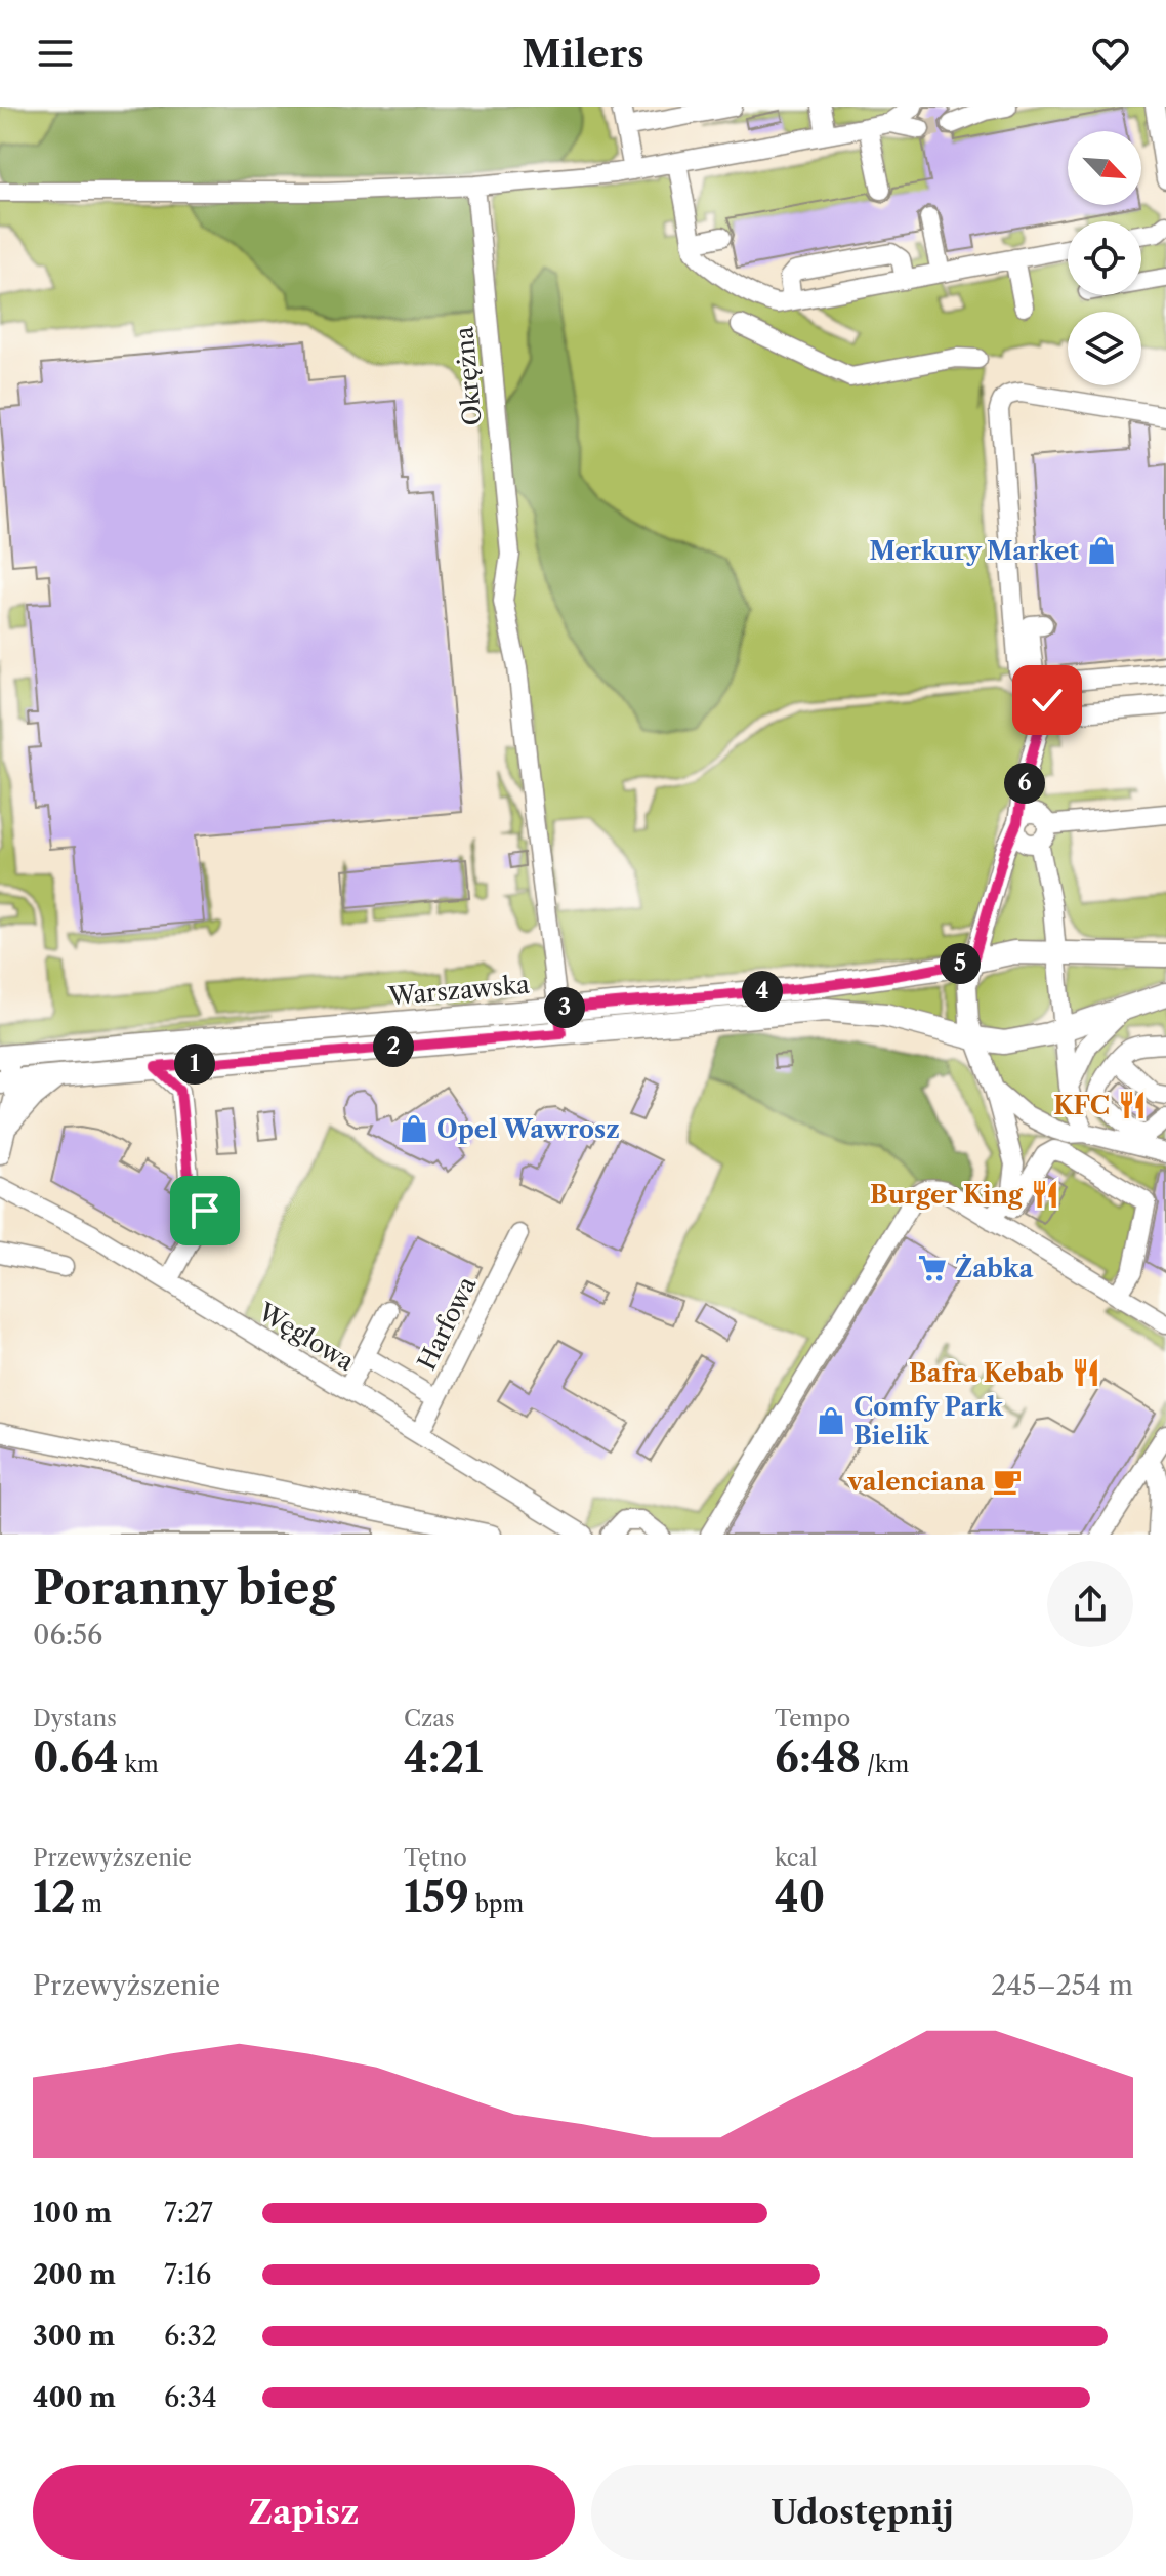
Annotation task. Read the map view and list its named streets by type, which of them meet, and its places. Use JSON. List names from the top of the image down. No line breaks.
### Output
{"streets":{"main road":["Warszawska"],"street":["Okrężna","Harfowa","Węglowa"]},"crossings":[["Okrężna","Warszawska"],["Harfowa","Węglowa"]],"places":{"shop":["Merkury Market","Opel Wawrosz","Comfy Park Bielik"],"restaurant":["KFC","Burger King","Bafra Kebab"],"supermarket":["Żabka"],"cafe":["valenciana"]},"north":"bottom right","page":{"header":"Milers","pins":["6","5","4","3","2","1"],"heading":["Poranny bieg","06:56"],"stats":[["Dystans","0.64 km"],["Czas","4:21"],["Tempo","6:48 /km"],["Przewyższenie","12 m"],["Tętno","159 bpm"],["kcal","40"]],"chart":["Przewyższenie","245–254 m"],"list":[{"name":"100 m","note":"7:27"},{"name":"200 m","note":"7:16"},{"name":"300 m","note":"6:32"},{"name":"400 m","note":"6:34"}],"buttons":["Zapisz","Udostępnij"]}}
